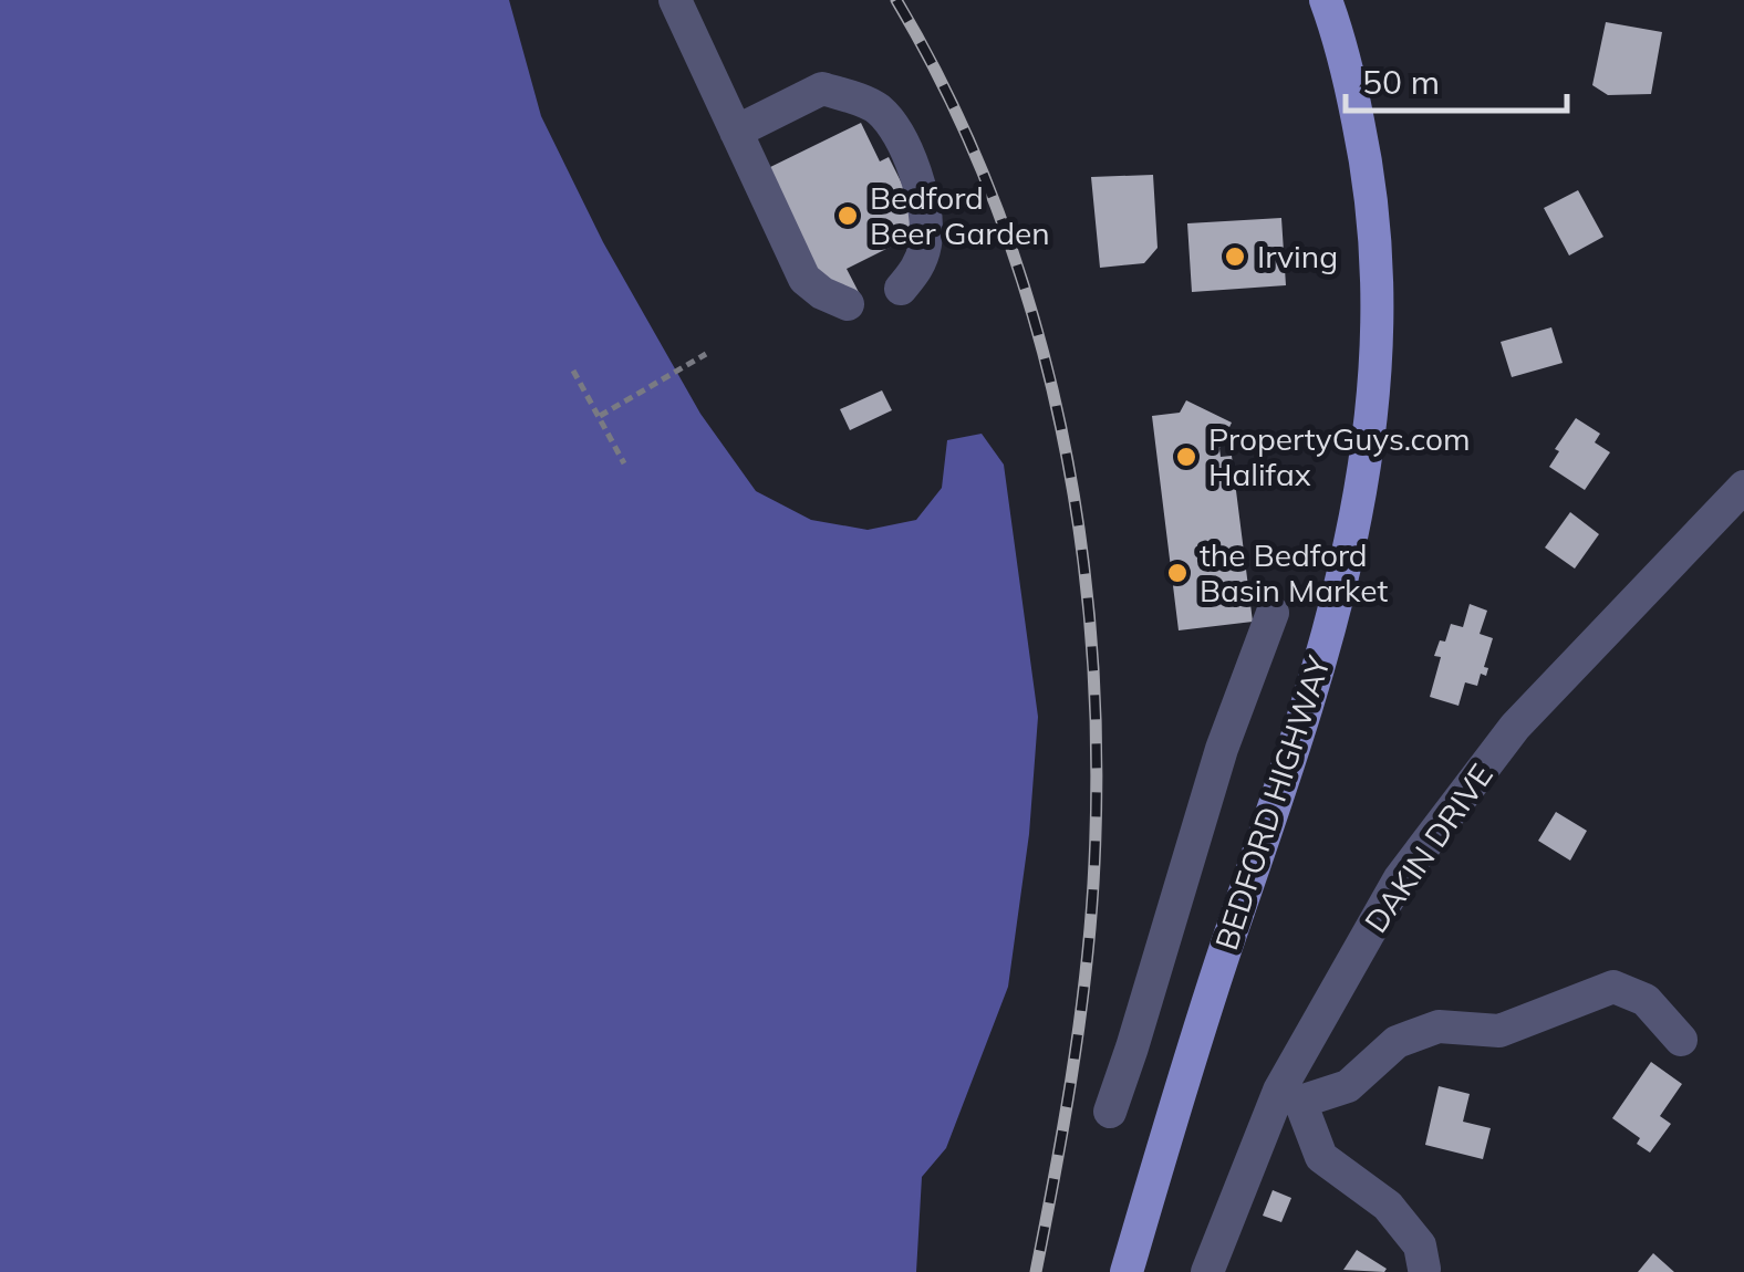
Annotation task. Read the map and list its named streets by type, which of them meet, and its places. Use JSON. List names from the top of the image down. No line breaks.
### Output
{"streets":{"main road":["BEDFORD HIGHWAY"],"street":["DAKIN DRIVE"]},"places":["Bedford Beer Garden","Irving","PropertyGuys.com Halifax","the Bedford Basin Market"],"scale_bar":"50 m"}
